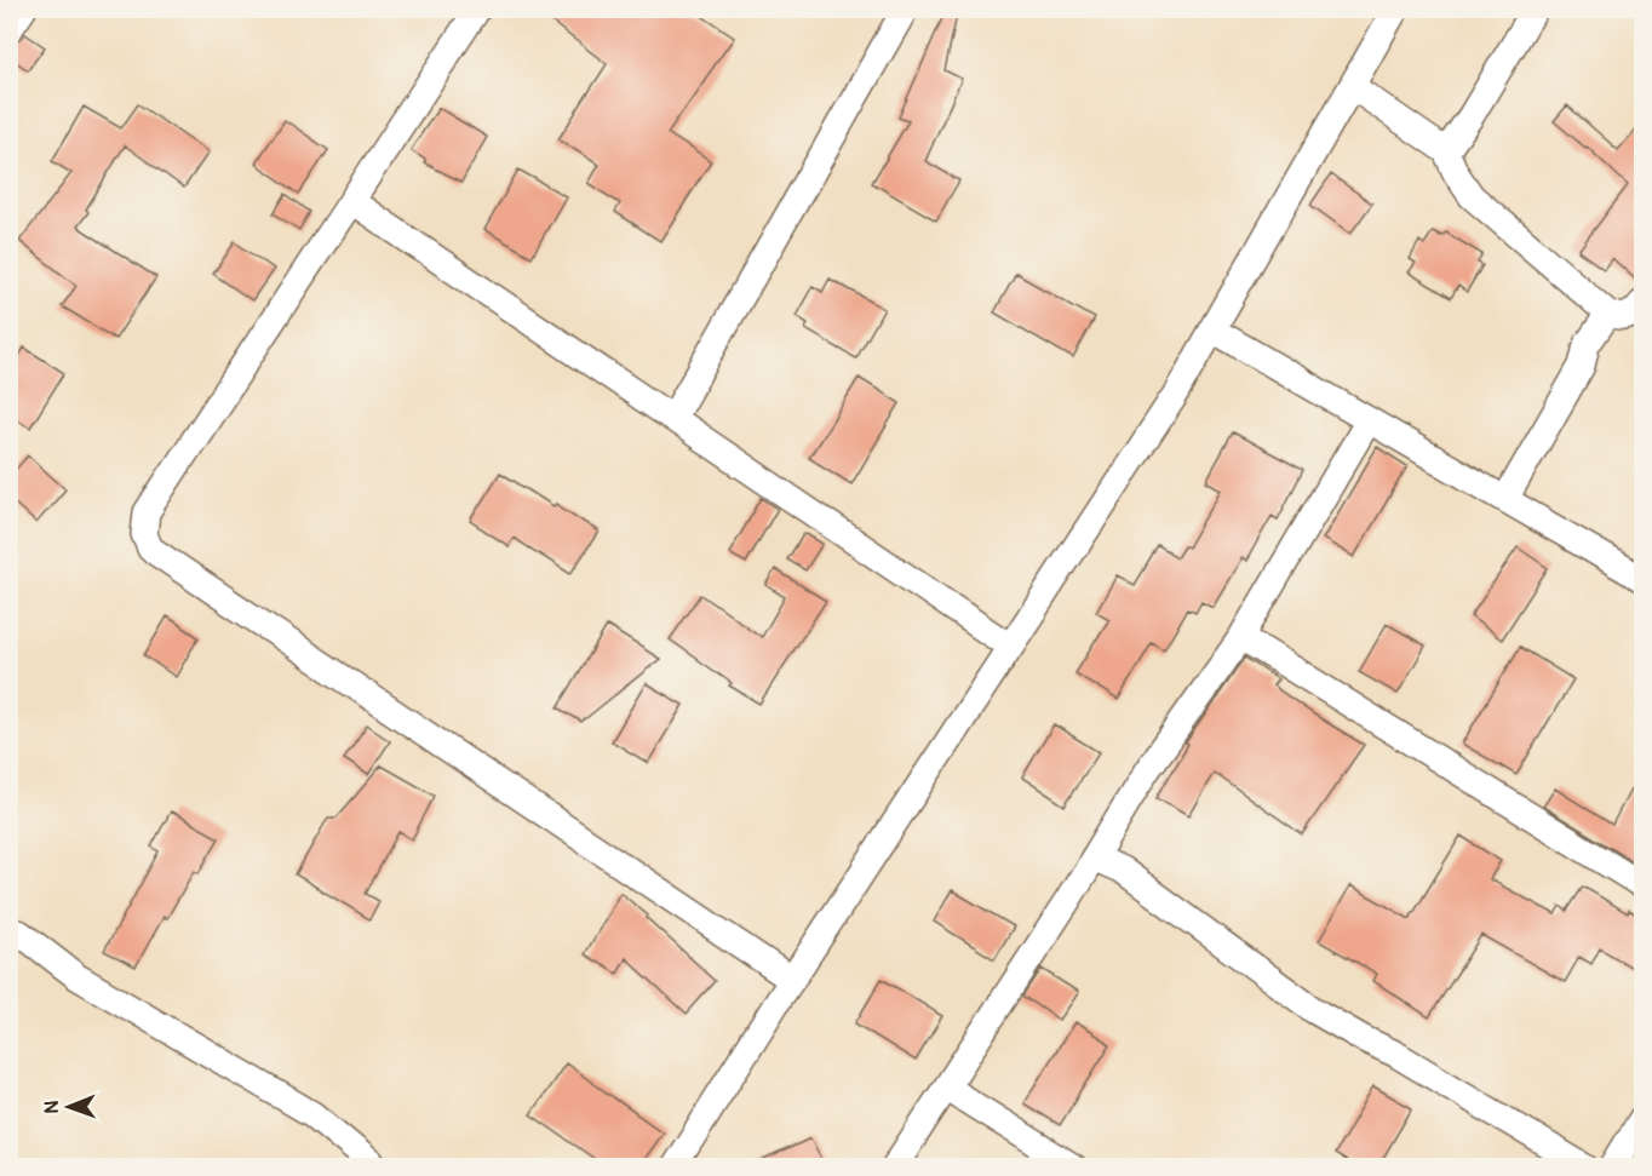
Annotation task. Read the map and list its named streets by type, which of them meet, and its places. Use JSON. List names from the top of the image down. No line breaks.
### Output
{"north":"left"}
